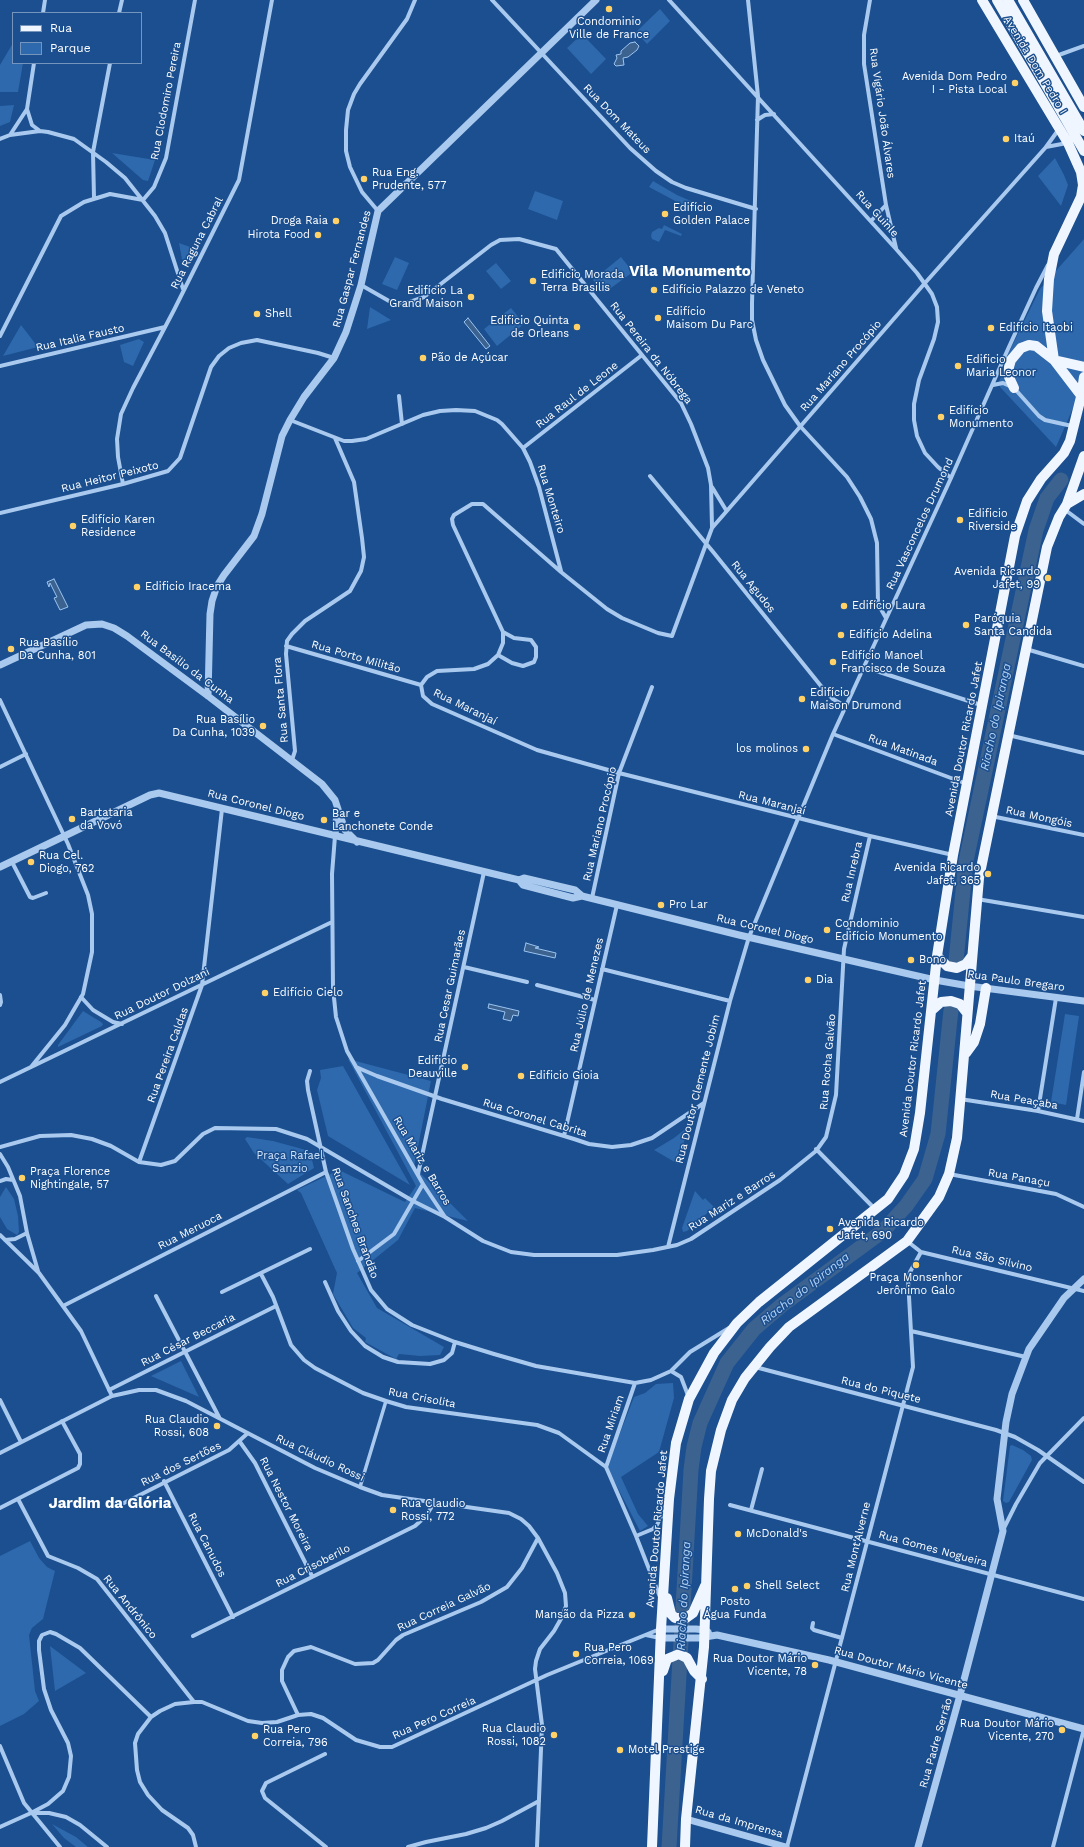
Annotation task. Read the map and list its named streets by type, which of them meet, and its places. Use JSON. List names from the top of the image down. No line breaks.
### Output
{"streets":{"main road":["Avenida Dom Pedro I","Avenida Doutor Ricardo Jafet"],"street":["Rua Clodomiro Pereira","Rua Vigário João Álvares","Rua Dom Mateus","Rua Guinle","Rua Raguna Cabral","Rua Gaspar Fernandes","Rua Italia Fausto","Rua Pereira da Nóbrega","Rua Mariano Procópio","Rua Raul de Leone","Rua Heitor Peixoto","Rua Monteiro","Rua Vasconcelos Drumond","Rua Agudos","Rua Porto Militão","Rua Basílio da Cunha","Rua Santa Flora","Rua Maranjaí","Rua Matinada","Rua Coronel Diogo","Rua Mongóis","Rua Inrebra","Rua Paulo Bregaro","Rua Cesar Guimarães","Rua Doutor Dolzani","Rua Júlio de Menezes","Rua Pereira Caldas","Rua Rocha Galvão","Rua Doutor Clemente Jobim","Rua Peaçaba","Rua Coronel Cabrita","Rua Mariz e Barros","Rua Panaçu","Rua Sanches Brandão","Rua Meruoca","Rua São Silvino","Rua César Beccaria","Rua do Piquete","Rua Crisolita","Rua Miriam","Rua Cláudio Rossi","Rua dos Sertões","Rua Nestor Moreira","Rua Canudos","Rua Mont'Alverne","Rua Gomes Nogueira","Rua Crisoberilo","Rua Andrônico","Rua Correia Galvão","Rua Doutor Mário Vicente","Rua Pero Correia","Rua Padre Serrão","Rua da Imprensa"]},"crossings":[["Avenida Dom Pedro I","Rua Mariano Procópio"],["Avenida Dom Pedro I","Rua Vasconcelos Drumond"],["Rua Vigário João Álvares","Rua Guinle"],["Rua Dom Mateus","Rua Gaspar Fernandes"],["Rua Guinle","Rua Mariano Procópio"],["Rua Guinle","Rua Vasconcelos Drumond"],["Rua Raguna Cabral","Rua Italia Fausto"],["Rua Raguna Cabral","Rua Heitor Peixoto"],["Rua Gaspar Fernandes","Rua Pereira da Nóbrega"],["Rua Gaspar Fernandes","Rua Heitor Peixoto"],["Rua Gaspar Fernandes","Rua Basílio da Cunha"],["Rua Pereira da Nóbrega","Rua Mariano Procópio"],["Rua Pereira da Nóbrega","Rua Raul de Leone"],["Rua Mariano Procópio","Rua Monteiro"],["Rua Mariano Procópio","Rua Agudos"],["Rua Mariano Procópio","Rua Maranjaí"],["Rua Mariano Procópio","Rua Coronel Diogo"],["Rua Raul de Leone","Rua Monteiro"],["Rua Monteiro","Rua Santa Flora"],["Rua Vasconcelos Drumond","Rua Agudos"],["Rua Vasconcelos Drumond","Rua Maranjaí"],["Rua Vasconcelos Drumond","Rua Matinada"],["Rua Vasconcelos Drumond","Rua Coronel Diogo"],["Rua Vasconcelos Drumond","Rua Doutor Clemente Jobim"],["Rua Porto Militão","Rua Santa Flora"],["Rua Porto Militão","Rua Maranjaí"],["Rua Basílio da Cunha","Rua Santa Flora"],["Rua Basílio da Cunha","Rua Coronel Diogo"],["Rua Maranjaí","Avenida Doutor Ricardo Jafet"],["Rua Maranjaí","Rua Inrebra"],["Avenida Doutor Ricardo Jafet","Rua Matinada"],["Avenida Doutor Ricardo Jafet","Rua Coronel Diogo"],["Avenida Doutor Ricardo Jafet","Rua Paulo Bregaro"],["Avenida Doutor Ricardo Jafet","Rua Sanches Brandão"],["Avenida Doutor Ricardo Jafet","Rua Miriam"],["Avenida Doutor Ricardo Jafet","Rua Doutor Mário Vicente"],["Avenida Doutor Ricardo Jafet","Rua Pero Correia"],["Rua Coronel Diogo","Rua Inrebra"],["Rua Coronel Diogo","Rua Paulo Bregaro"],["Rua Coronel Diogo","Rua Cesar Guimarães"],["Rua Coronel Diogo","Rua Júlio de Menezes"],["Rua Coronel Diogo","Rua Pereira Caldas"],["Rua Coronel Diogo","Rua Rocha Galvão"],["Rua Coronel Diogo","Rua Doutor Clemente Jobim"],["Rua Coronel Diogo","Rua Mariz e Barros"],["Rua Inrebra","Rua Rocha Galvão"],["Rua Cesar Guimarães","Rua Coronel Cabrita"],["Rua Cesar Guimarães","Rua Mariz e Barros"],["Rua Doutor Dolzani","Rua Pereira Caldas"],["Rua Doutor Dolzani","Rua Mariz e Barros"],["Rua Júlio de Menezes","Rua Coronel Cabrita"],["Rua Rocha Galvão","Rua Mariz e Barros"],["Rua Doutor Clemente Jobim","Rua Coronel Cabrita"],["Rua Doutor Clemente Jobim","Rua Mariz e Barros"],["Rua Coronel Cabrita","Rua Mariz e Barros"],["Rua Sanches Brandão","Rua Meruoca"],["Rua Sanches Brandão","Rua Miriam"],["Rua São Silvino","Rua Mont'Alverne"],["Rua César Beccaria","Rua Crisolita"],["Rua do Piquete","Rua Mont'Alverne"],["Rua Crisolita","Rua Miriam"],["Rua Cláudio Rossi","Rua dos Sertões"],["Rua Cláudio Rossi","Rua Crisoberilo"],["Rua Cláudio Rossi","Rua Correia Galvão"],["Rua Cláudio Rossi","Rua Pero Correia"],["Rua dos Sertões","Rua Nestor Moreira"],["Rua dos Sertões","Rua Canudos"],["Rua Nestor Moreira","Rua Crisoberilo"],["Rua Canudos","Rua Crisoberilo"],["Rua Mont'Alverne","Rua Gomes Nogueira"],["Rua Mont'Alverne","Rua Doutor Mário Vicente"],["Rua Mont'Alverne","Rua da Imprensa"],["Rua Gomes Nogueira","Rua Padre Serrão"],["Rua Andrônico","Rua Pero Correia"],["Rua Correia Galvão","Rua Pero Correia"],["Rua Doutor Mário Vicente","Rua Pero Correia"],["Rua Doutor Mário Vicente","Rua Padre Serrão"]],"districts":["Vila Monumento","Jardim da Glória"],"water":["Riacho do Ipiranga"],"parks":["Praça Rafael Sanzio"],"places":["Condominio Ville de France","Avenida Dom Pedro I - Pista Local","Itaú","Rua Eng. Prudente, 577","Edifício Golden Palace","Droga Raia","Hirota Food","Edificio Morada Terra Brasilis","Edifício Palazzo de Veneto","Edifício La Grand Maison","Shell","Edifício Maisom Du Parc","Edificio Quinta de Orleans","Edifício Itaobi","Pão de Açúcar","Edificio Maria Leonor","Edifício Monumento","Edificio Riverside","Edifício Karen Residence","Avenida Ricardo Jafet, 99","Edificio Iracema","Edifício Laura","Paróquia Santa Candida","Edifício Adelina","Rua Basílio Da Cunha, 801","Edifício Manoel Francisco de Souza","Edifício Maison Drumond","Rua Basílio Da Cunha, 1039","los molinos","Bartataria da Vovó","Bar e Lanchonete Conde","Rua Cel. Diogo, 762","Avenida Ricardo Jafet, 365","Pro Lar","Condominio Edifício Monumento","Bono","Dia","Edifício Cielo","Edificio Deauville","Edificio Gioia","Praça Florence Nightingale, 57","Avenida Ricardo Jafet, 690","Praça Monsenhor Jerônimo Galo","Rua Claudio Rossi, 608","Rua Claudio Rossi, 772","McDonald's","Shell Select","Posto Água Funda","Mansão da Pizza","Rua Pero Correia, 1069","Rua Doutor Mário Vicente, 78","Rua Doutor Mário Vicente, 270","Rua Claudio Rossi, 1082","Rua Pero Correia, 796","Motel Prestige"],"legend":["Rua","Parque"]}
